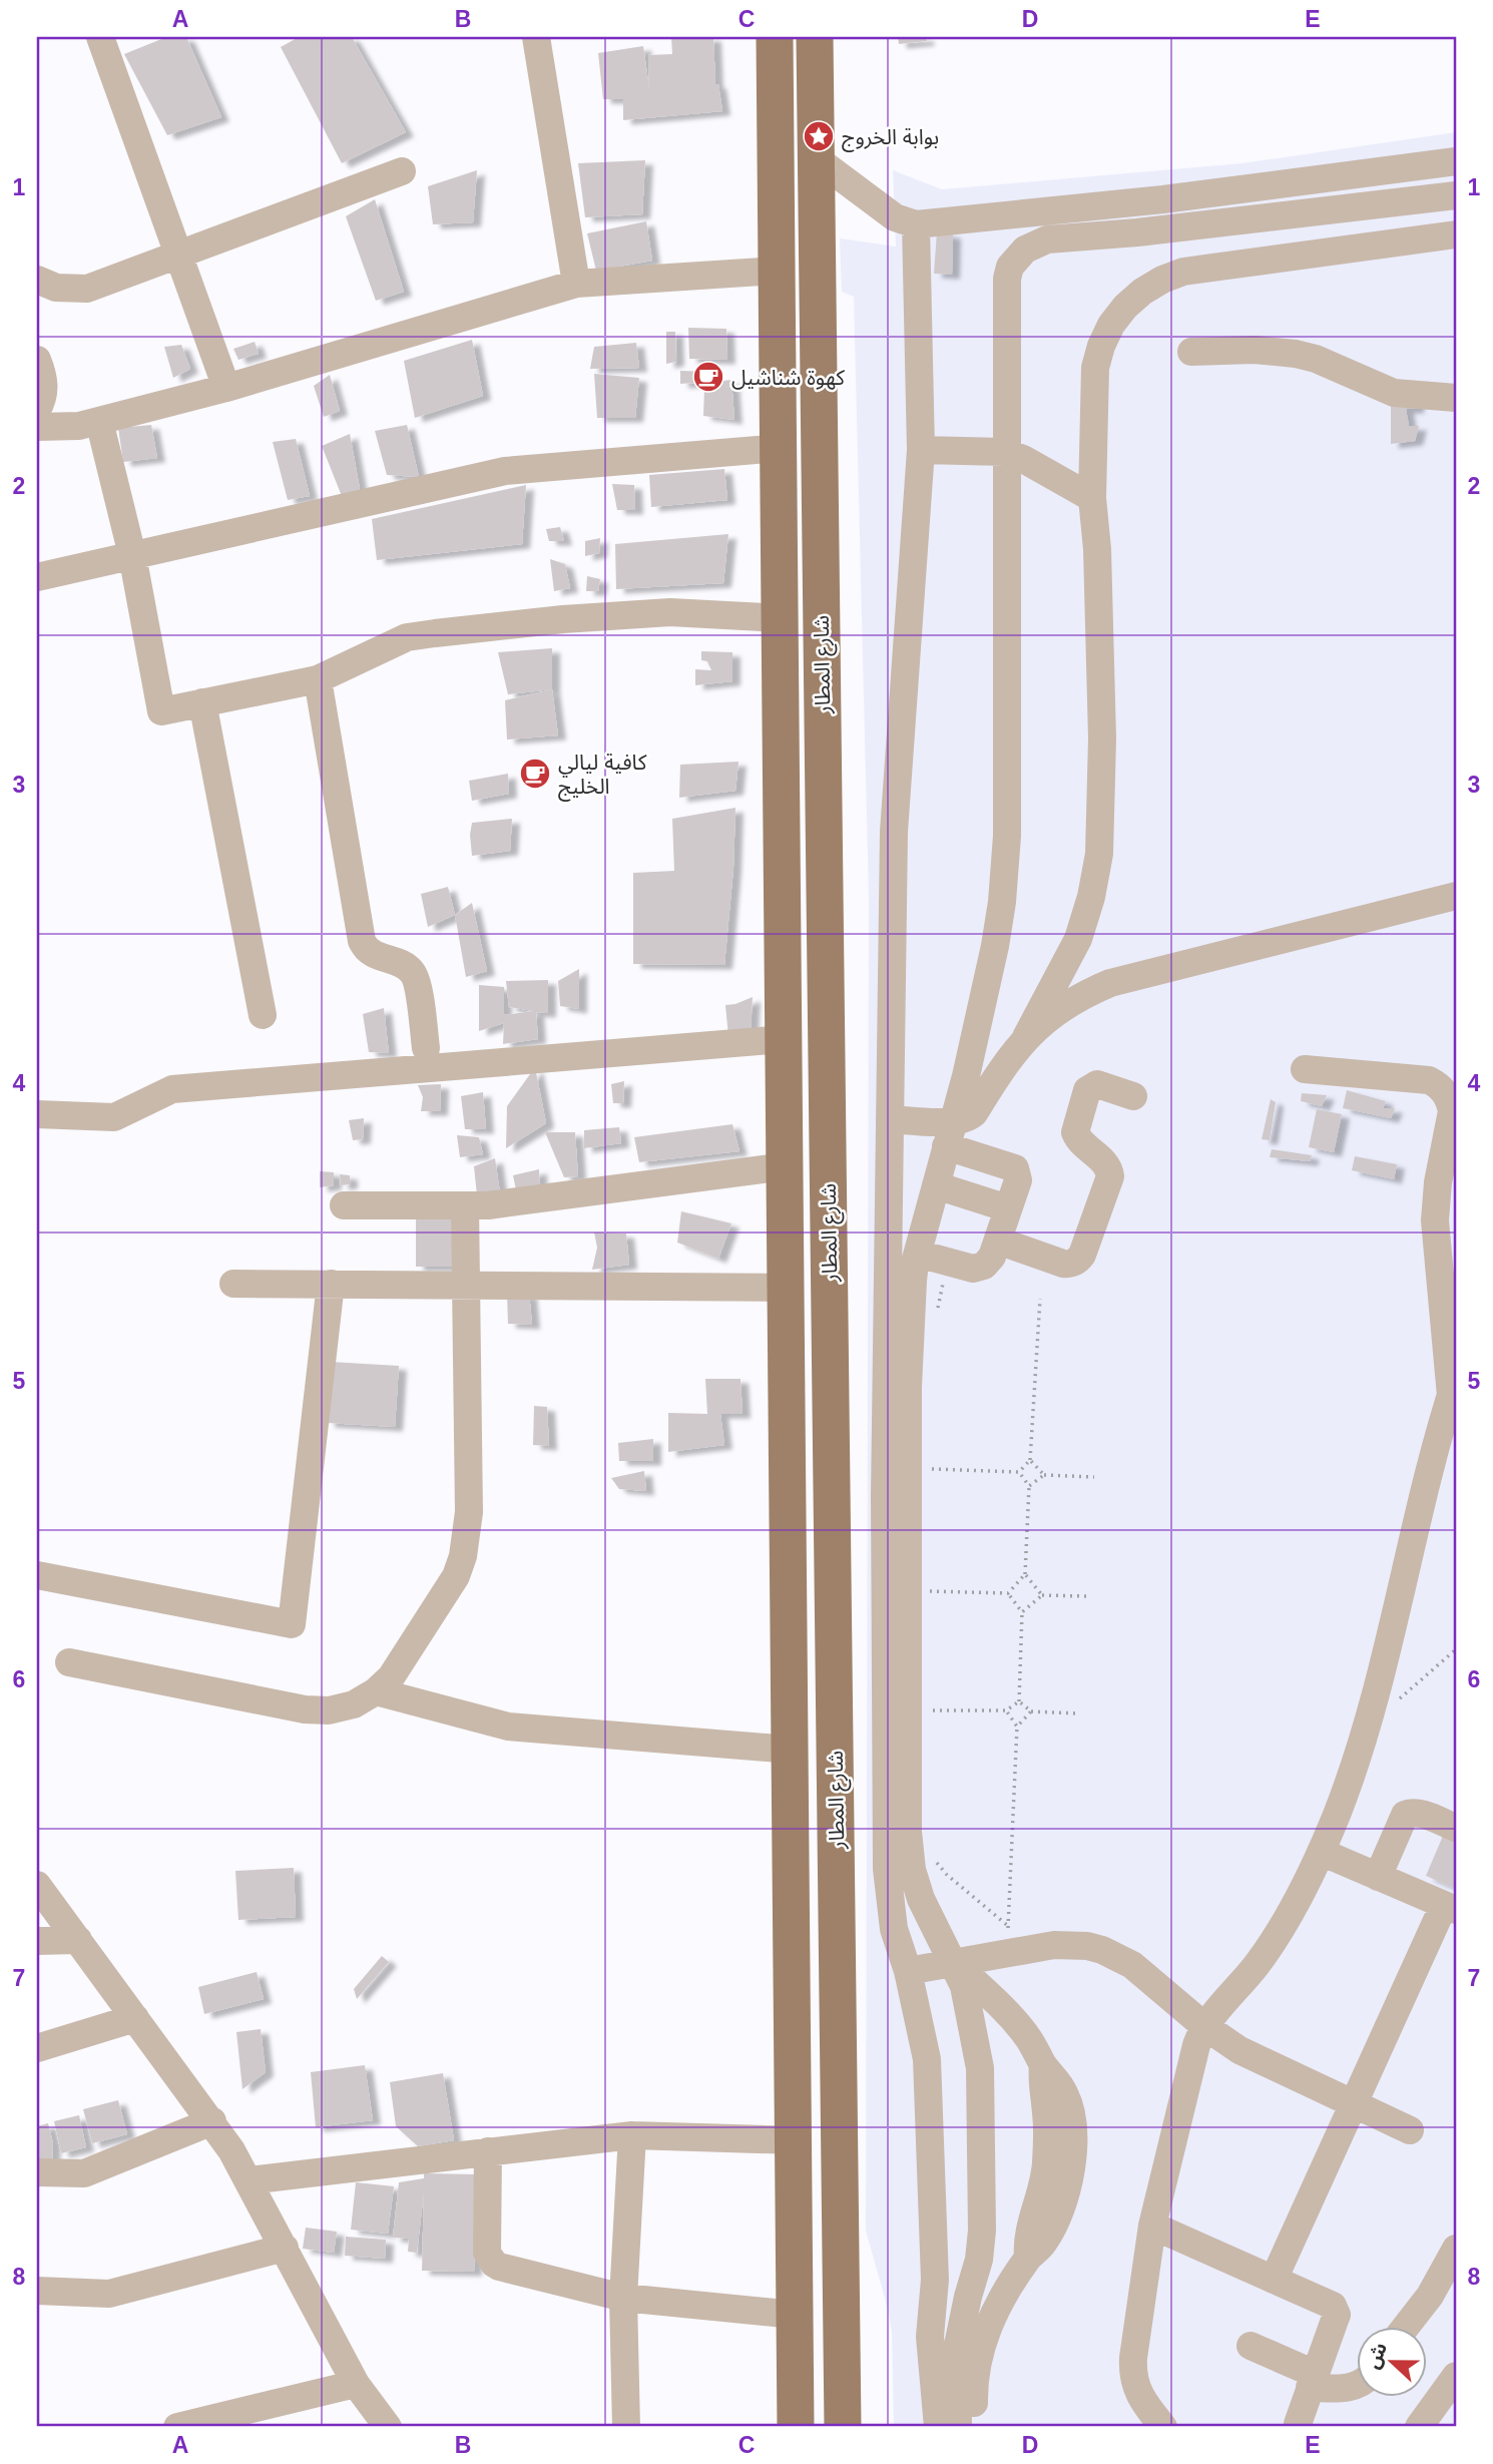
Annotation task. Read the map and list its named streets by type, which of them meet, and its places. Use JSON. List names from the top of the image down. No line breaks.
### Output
{"streets":{"main road":["شارع المطار"]},"places":{"place":["بوابة الخروج"],"cafe":["كهوة شناشيل","كافية ليالي الخليج"]},"north":"left","grid":{"columns":["A","B","C","D","E"],"rows":["1","2","3","4","5","6","7","8"]}}
